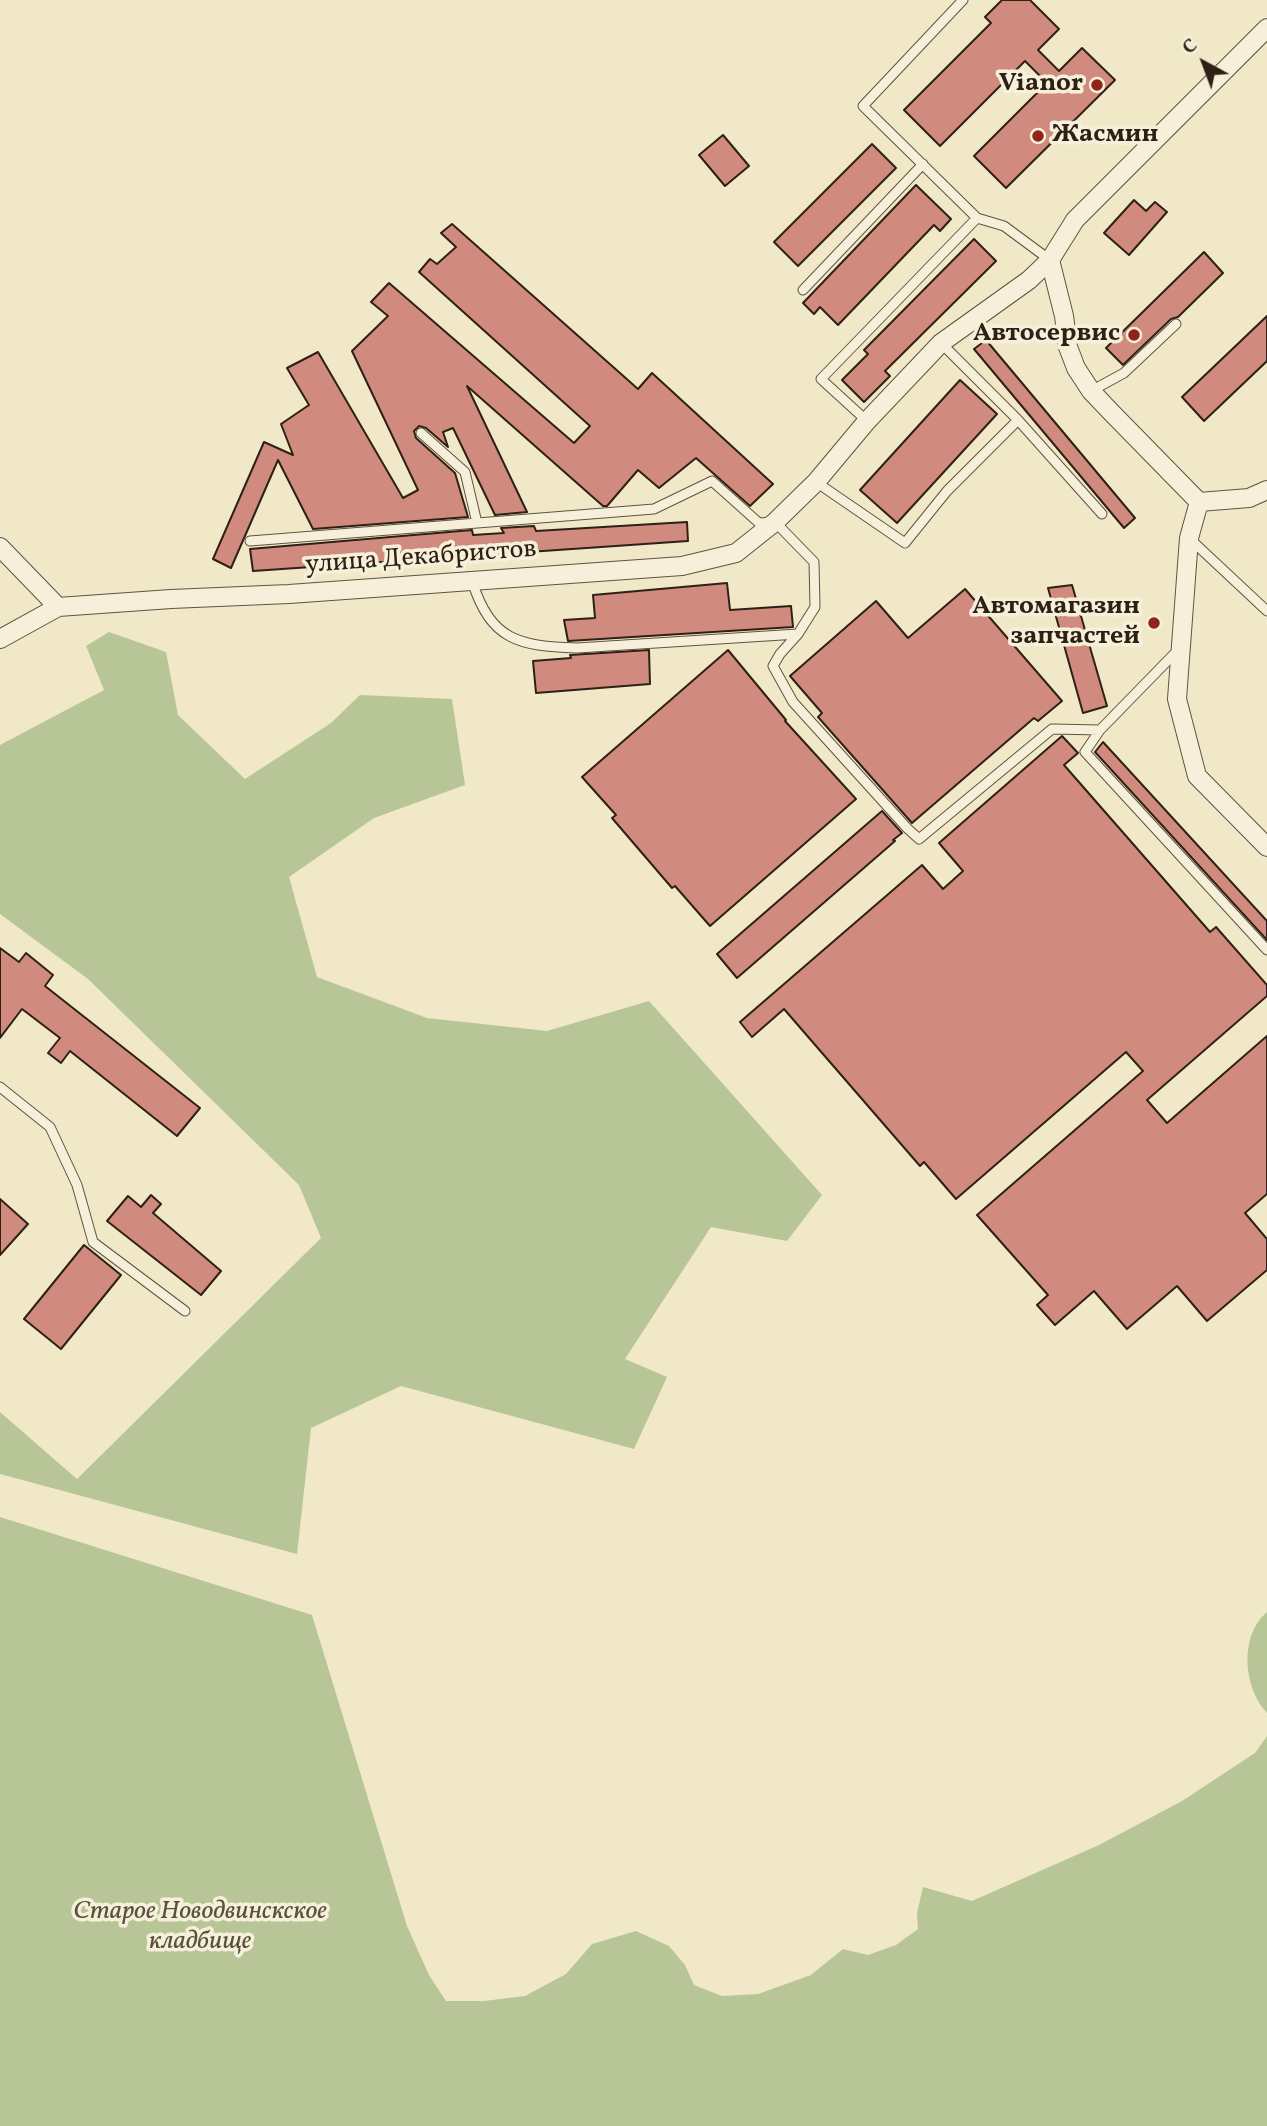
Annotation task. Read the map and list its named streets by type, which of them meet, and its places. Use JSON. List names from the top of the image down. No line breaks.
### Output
{"streets":{"street":["улица Декабристов"]},"parks":["Старое Новодвинскское кладбище"],"places":["Vianor","Жасмин","Автосервис","Автомагазин запчастей"],"north":"top left"}
